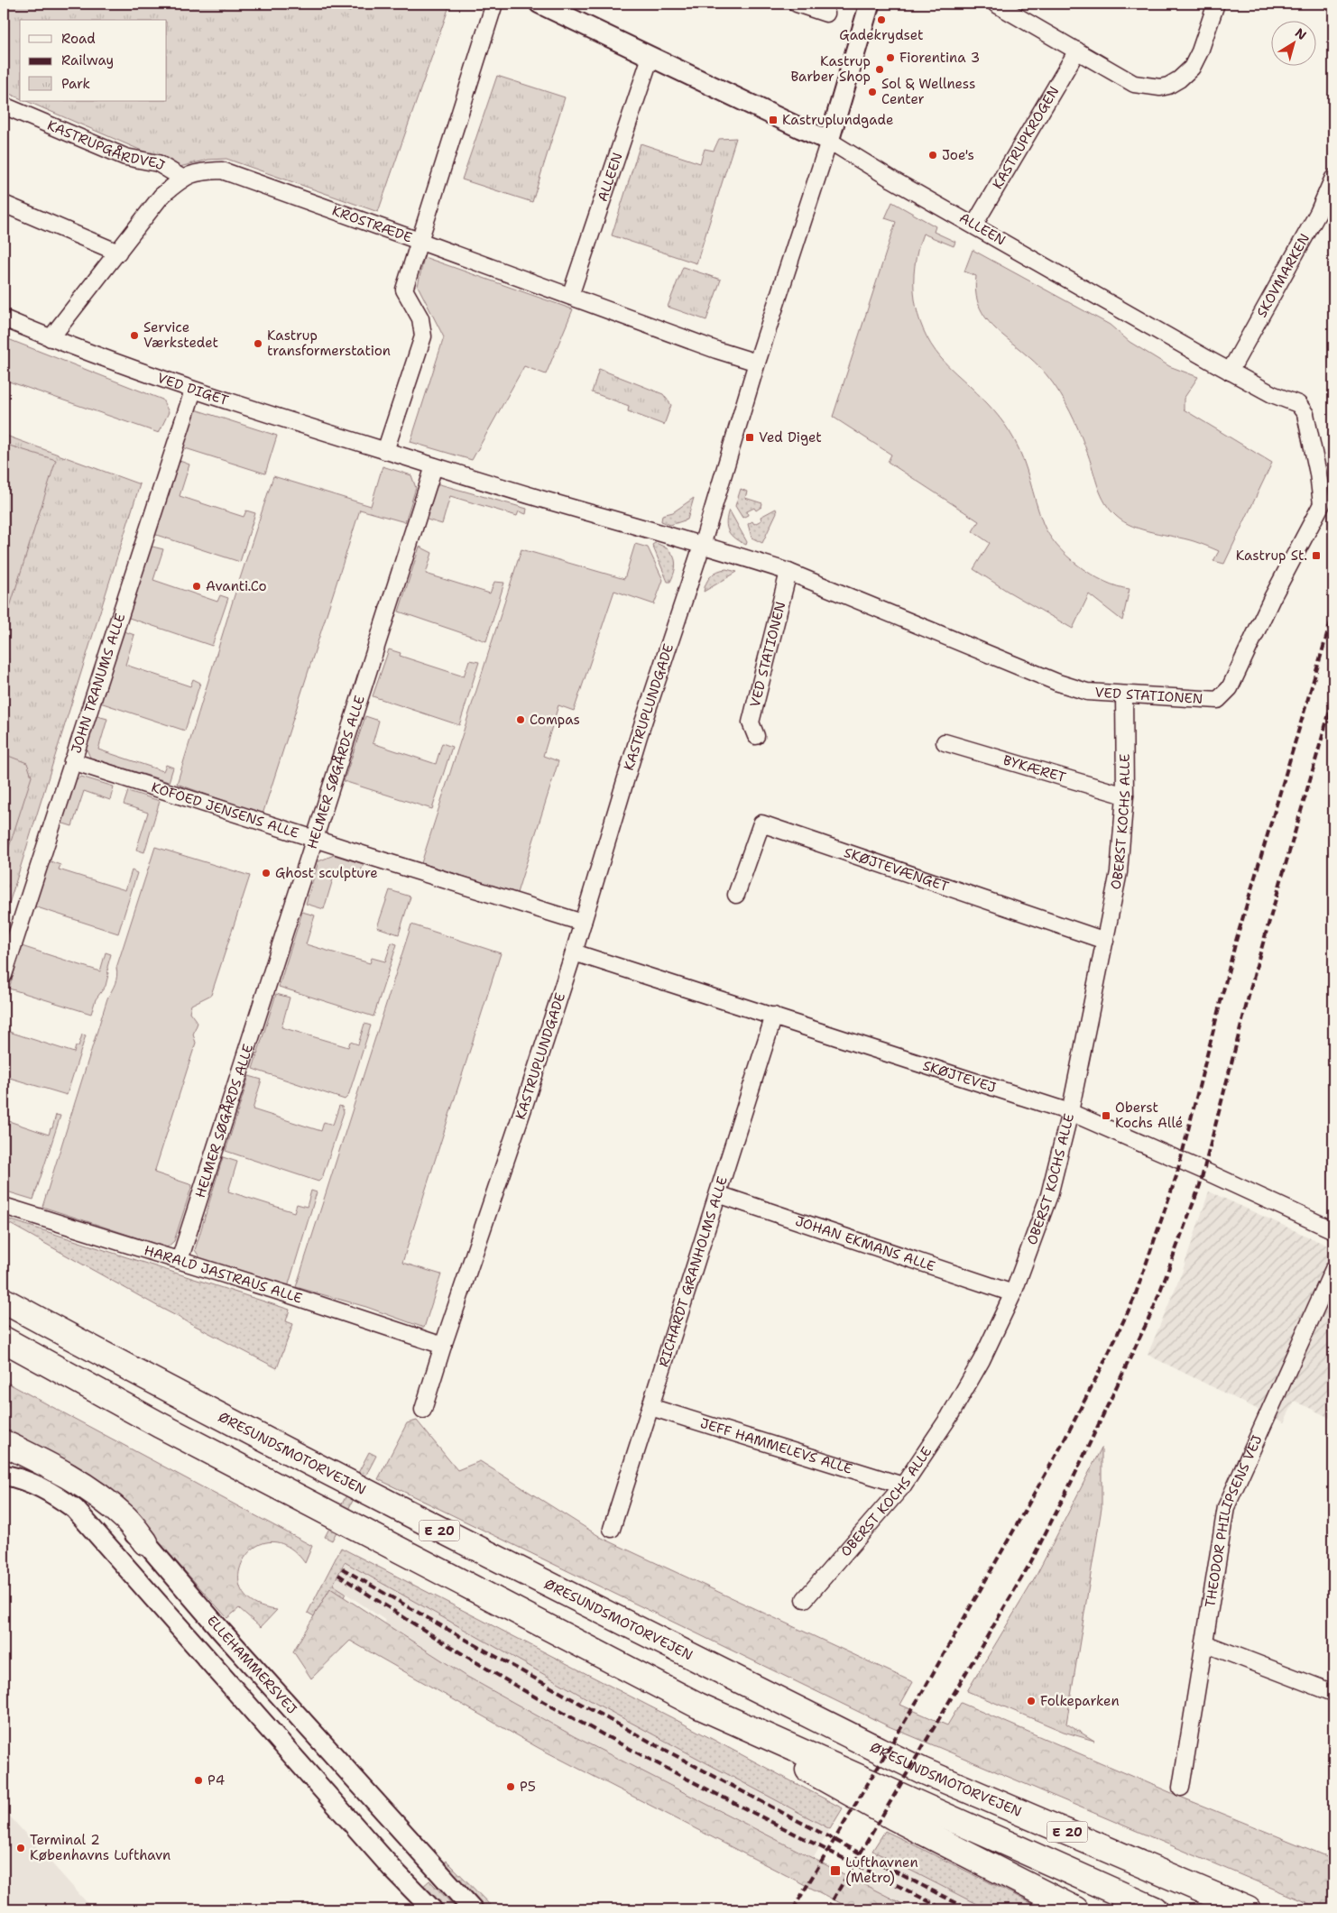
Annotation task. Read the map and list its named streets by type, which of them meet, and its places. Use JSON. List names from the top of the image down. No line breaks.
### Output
{"streets":{"highway":["ØRESUNDSMOTORVEJEN","E 20"],"street":["KASTRUPKROGEN","KASTRUPGÅRDVEJ","ALLEEN","KROSTRÆDE","SKOVMARKEN","VED DIGET","VED STATIONEN","JOHN TRANUMS ALLE","KASTRUPLUNDGADE","BYKÆRET","HELMER SØGÅRDS ALLE","KOFOED JENSENS ALLE","OBERST KOCHS ALLE","SKØJTEVÆNGET","SKØJTEVEJ","JOHAN EKMANS ALLE","RICHARDT GRANHOLMS ALLE","HARALD JASTRAUS ALLE","JEFF HAMMELEVS ALLE","THEODOR PHILIPSENS VEJ","ELLEHAMMERSVEJ"]},"crossings":[["KASTRUPKROGEN","ALLEEN"],["KASTRUPGÅRDVEJ","KROSTRÆDE"],["ALLEEN","KROSTRÆDE"],["ALLEEN","SKOVMARKEN"],["ALLEEN","VED STATIONEN"],["ALLEEN","KASTRUPLUNDGADE"],["KROSTRÆDE","VED DIGET"],["KROSTRÆDE","KASTRUPLUNDGADE"],["VED DIGET","VED STATIONEN"],["VED DIGET","JOHN TRANUMS ALLE"],["VED DIGET","KASTRUPLUNDGADE"],["VED DIGET","HELMER SØGÅRDS ALLE"],["VED STATIONEN","KASTRUPLUNDGADE"],["VED STATIONEN","OBERST KOCHS ALLE"],["JOHN TRANUMS ALLE","KOFOED JENSENS ALLE"],["KASTRUPLUNDGADE","KOFOED JENSENS ALLE"],["KASTRUPLUNDGADE","SKØJTEVEJ"],["KASTRUPLUNDGADE","HARALD JASTRAUS ALLE"],["BYKÆRET","OBERST KOCHS ALLE"],["HELMER SØGÅRDS ALLE","KOFOED JENSENS ALLE"],["HELMER SØGÅRDS ALLE","HARALD JASTRAUS ALLE"],["OBERST KOCHS ALLE","SKØJTEVÆNGET"],["OBERST KOCHS ALLE","SKØJTEVEJ"],["OBERST KOCHS ALLE","JOHAN EKMANS ALLE"],["OBERST KOCHS ALLE","JEFF HAMMELEVS ALLE"],["SKØJTEVEJ","RICHARDT GRANHOLMS ALLE"],["JOHAN EKMANS ALLE","RICHARDT GRANHOLMS ALLE"],["RICHARDT GRANHOLMS ALLE","JEFF HAMMELEVS ALLE"]],"places":{"other":["Gadekrydset","Fiorentina 3","Kastrup Barber Shop","Sol & Wellness Center","Joe's","Service Værkstedet","Kastrup transformerstation","Avanti.Co","Compas","Ghost sculpture","Folkeparken","P4","P5","Terminal 2 Københavns Lufthavn"],"transit":["Kastruplundgade","Ved Diget","Kastrup St.","Oberst Kochs Allé","Lufthavnen (Metro)"]},"legend":["Road","Railway","Park"],"north":"top right"}
